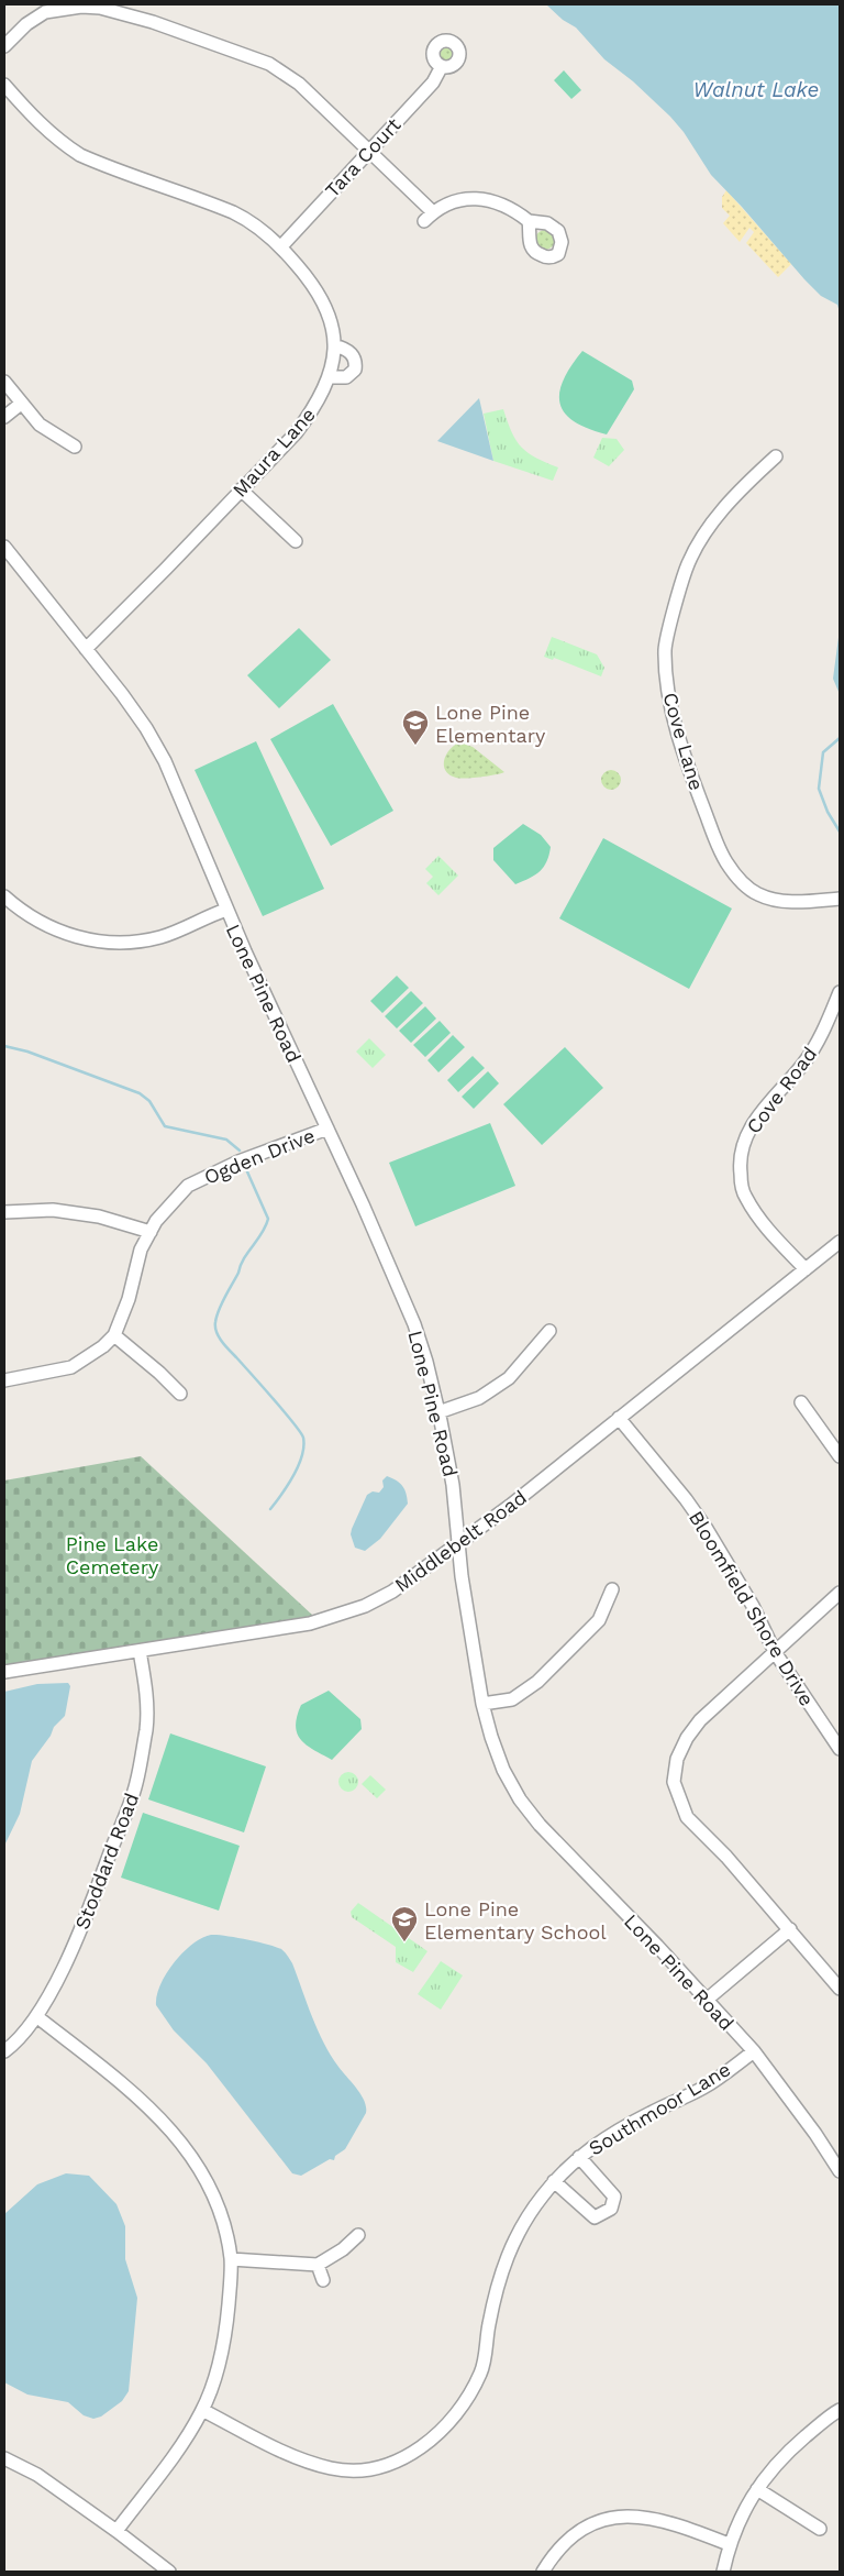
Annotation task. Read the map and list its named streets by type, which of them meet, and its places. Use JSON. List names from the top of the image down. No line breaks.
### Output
{"streets":{"street":["Tara Court","Maura Lane","Cove Lane","Lone Pine Road","Cove Road","Ogden Drive","Middlebelt Road","Bloomfield Shore Drive","Stoddard Road","Southmoor Lane"]},"crossings":[["Tara Court","Maura Lane"],["Maura Lane","Lone Pine Road"],["Lone Pine Road","Ogden Drive"],["Lone Pine Road","Middlebelt Road"],["Lone Pine Road","Southmoor Lane"],["Cove Road","Middlebelt Road"],["Middlebelt Road","Bloomfield Shore Drive"],["Middlebelt Road","Stoddard Road"]],"water":["Walnut Lake"],"parks":["Pine Lake Cemetery"],"places":{"school or university":["Lone Pine Elementary","Lone Pine Elementary School"]}}
